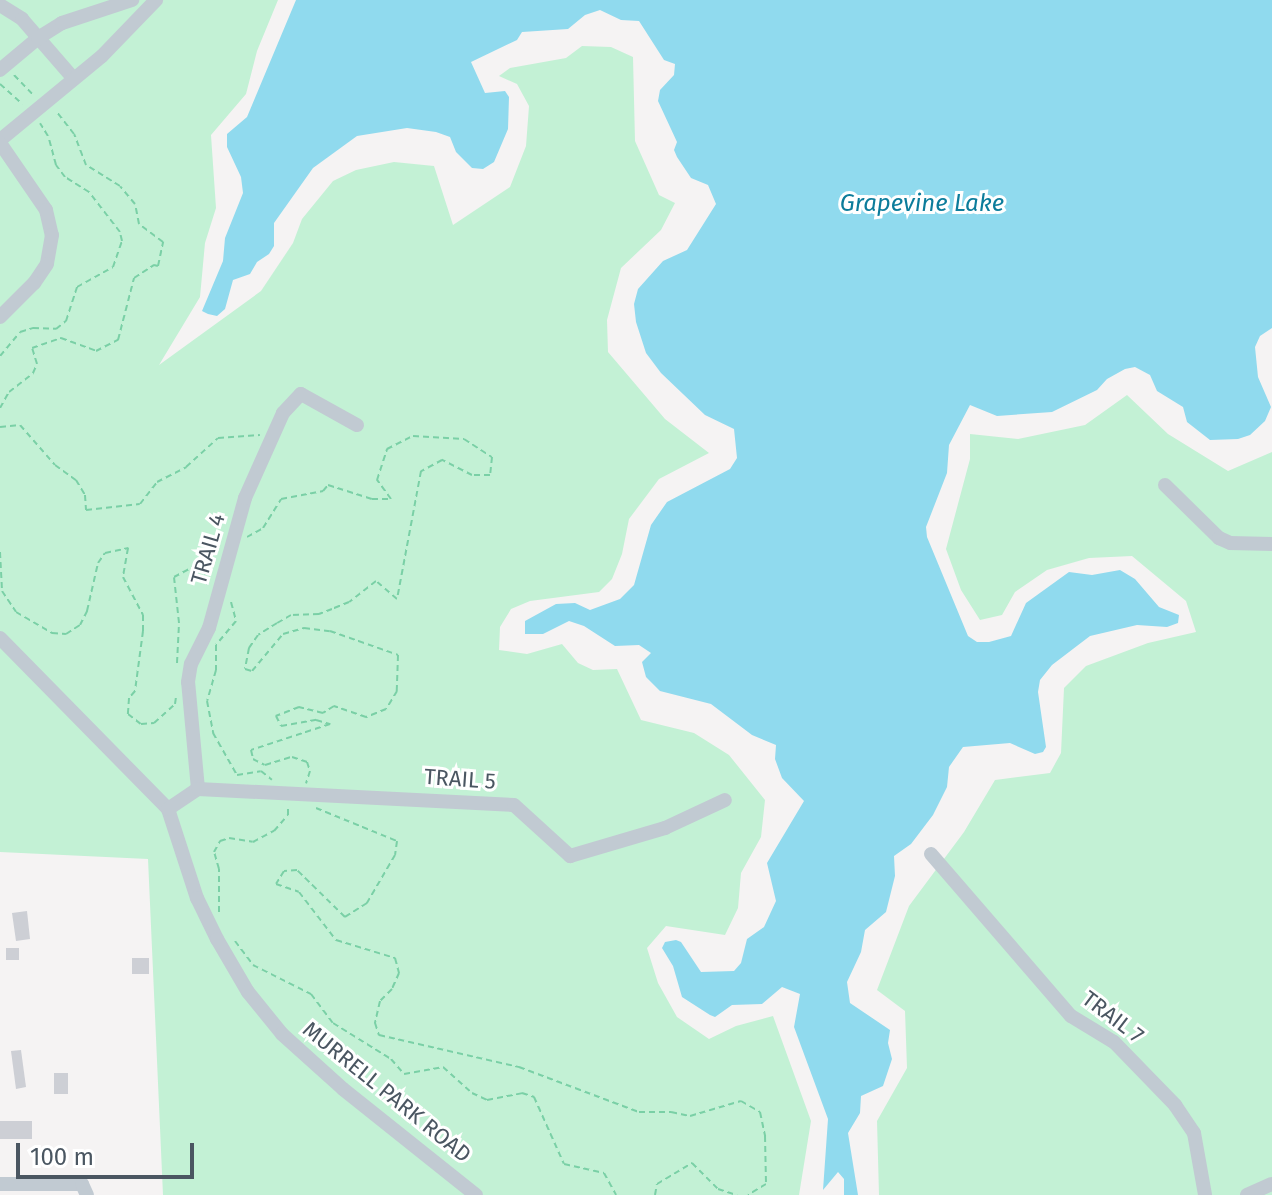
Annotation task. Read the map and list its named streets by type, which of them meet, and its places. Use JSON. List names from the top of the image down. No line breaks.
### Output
{"streets":{"street":["TRAIL 4","TRAIL 5","TRAIL 7","MURRELL PARK ROAD"]},"crossings":[["TRAIL 4","TRAIL 5"]],"water":["Grapevine Lake"],"scale_bar":"100 m"}
